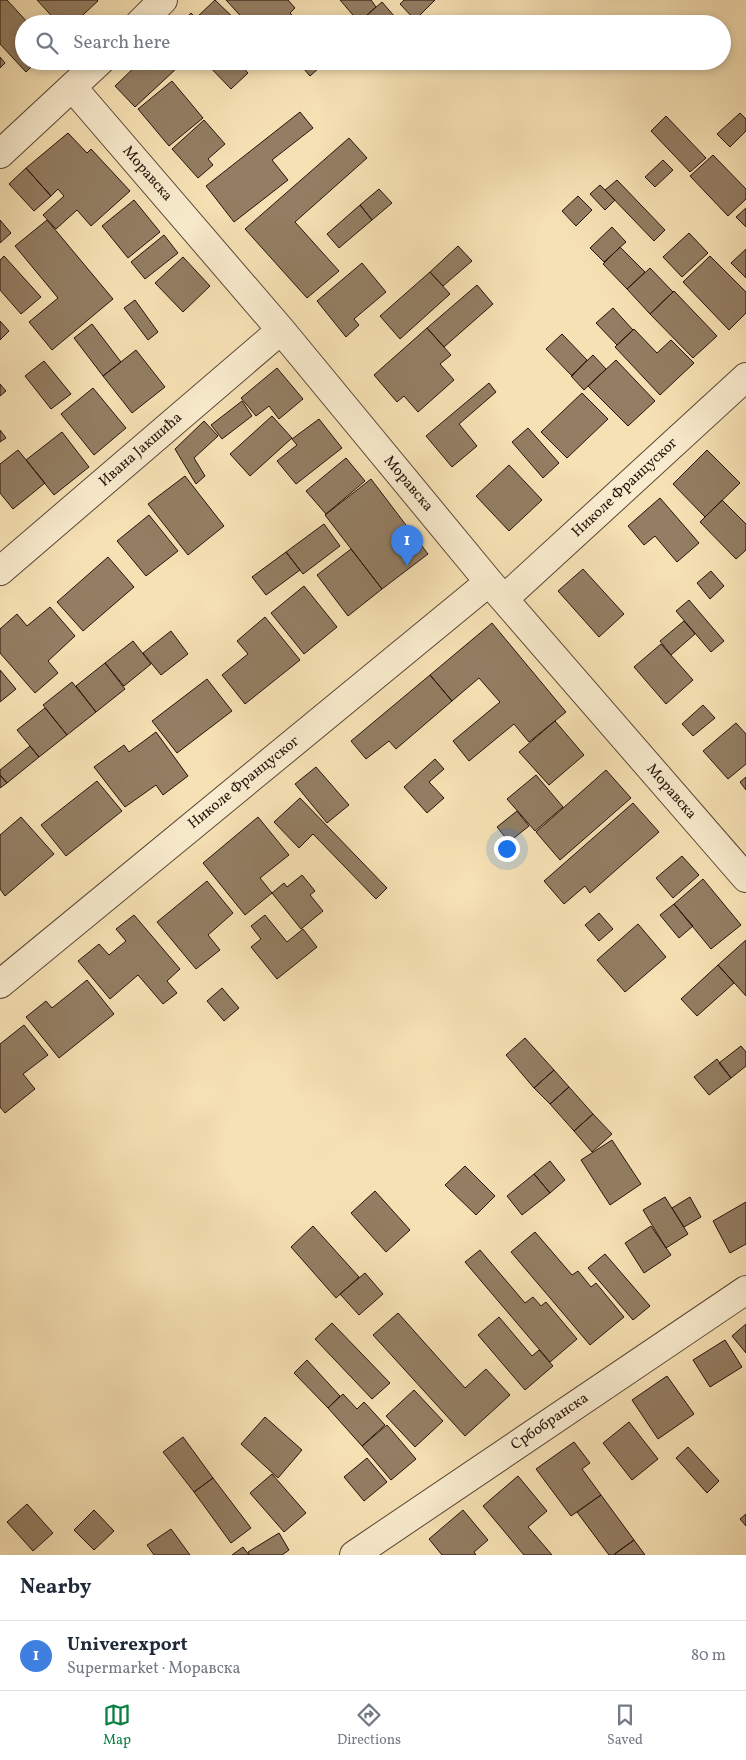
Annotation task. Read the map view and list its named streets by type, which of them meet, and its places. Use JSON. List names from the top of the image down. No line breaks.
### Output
{"streets":{"street":["Моравска","Ивана Јакшића","Николе Француског","Србобранска"]},"crossings":[["Моравска","Ивана Јакшића"],["Моравска","Николе Француског"]],"page":{"search":"Search here","pins":"1","heading":"Nearby","list":[{"mark":"1","name":"Univerexport","note":"Supermarket · Моравска","value":"80 m"}],"nav":["Map","Directions","Saved"]}}
